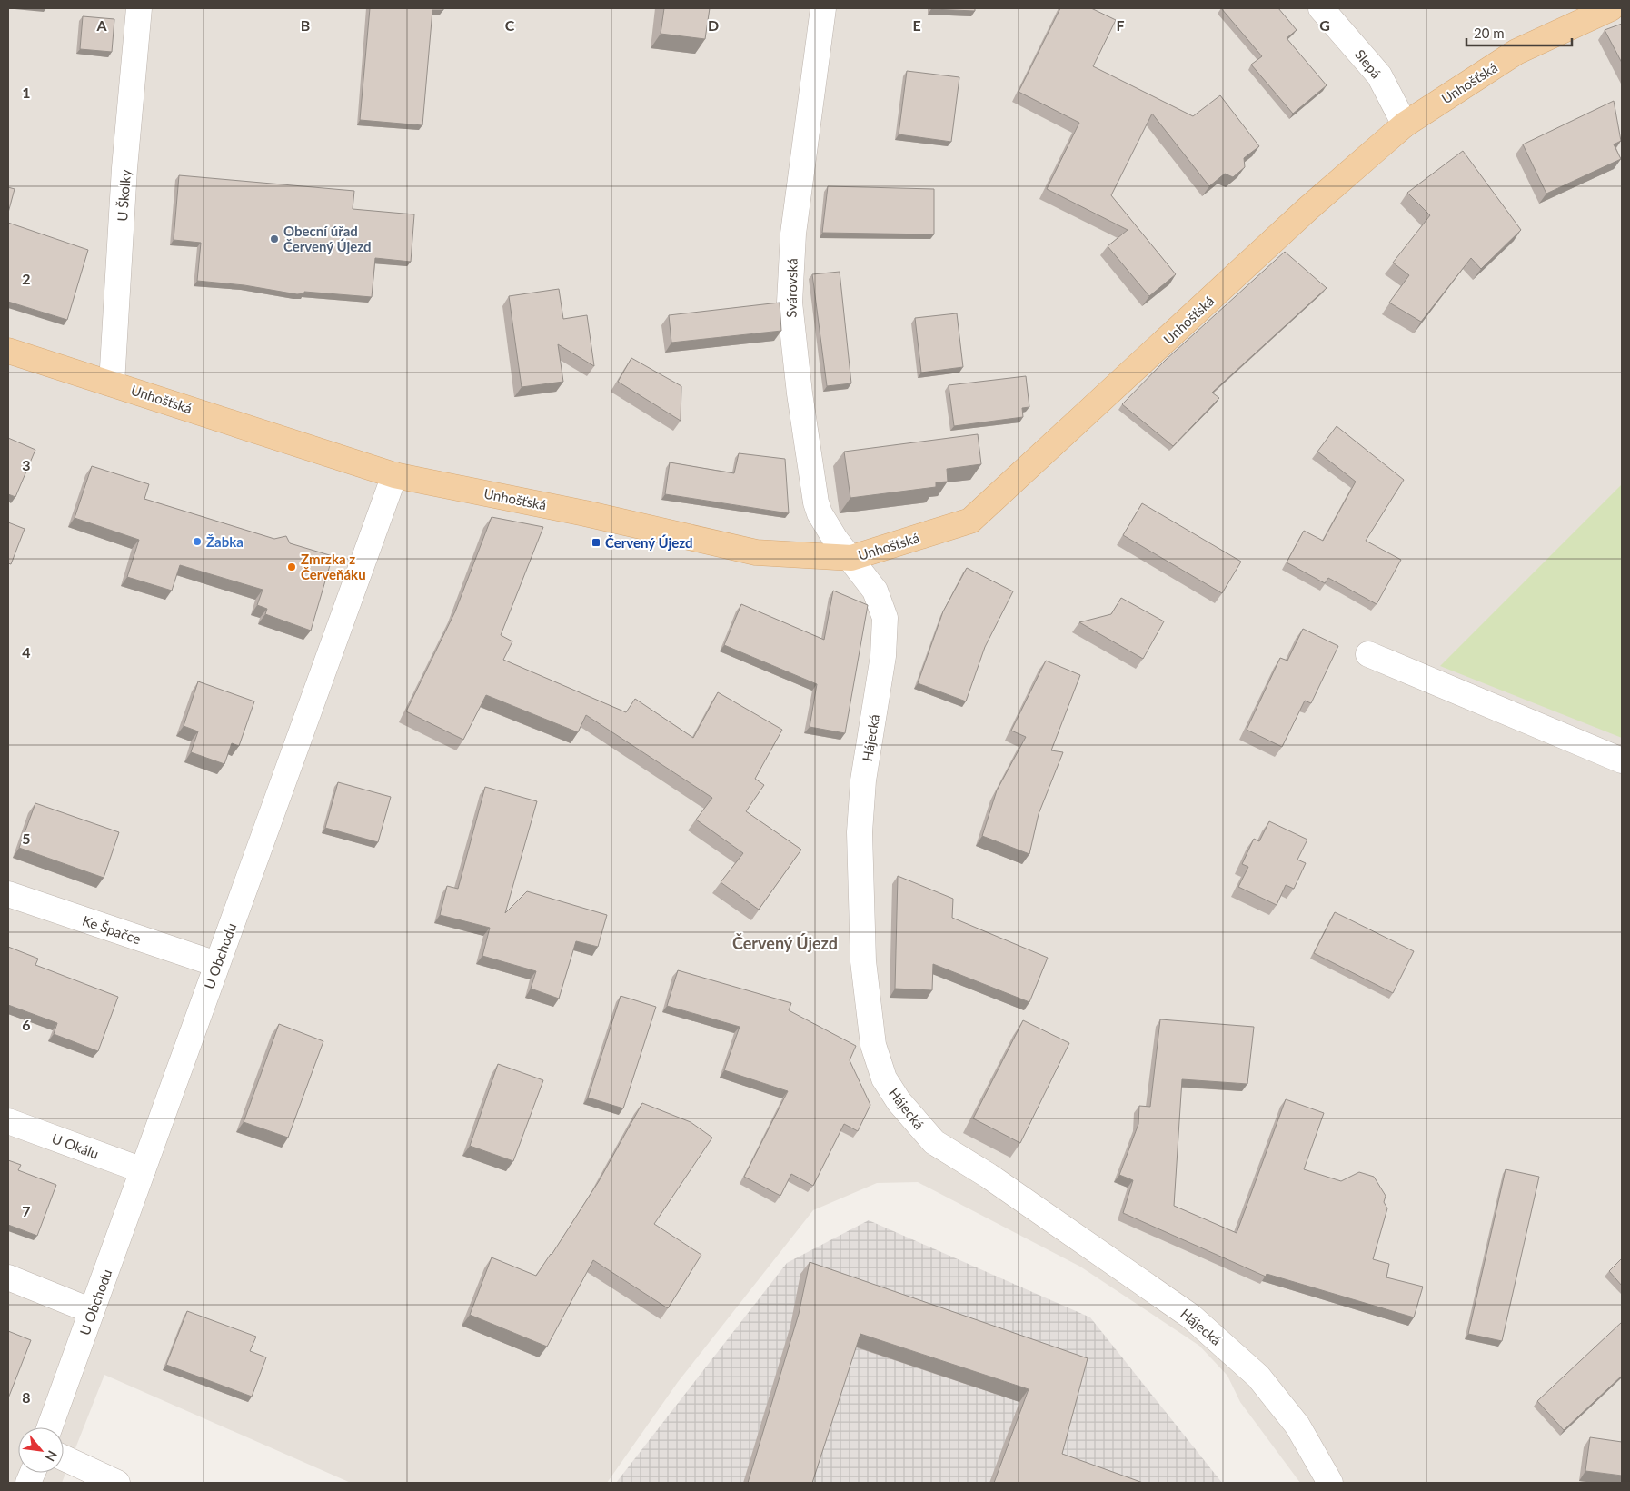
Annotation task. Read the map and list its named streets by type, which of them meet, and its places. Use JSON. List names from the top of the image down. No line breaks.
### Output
{"streets":{"main road":["Unhošťská"],"street":["Slepá","U Školky","Svárovská","Hájecká","Ke Špačce","U Obchodu","U Okálu"]},"crossings":[["Slepá","Unhošťská"],["Unhošťská","U Školky"],["Unhošťská","Svárovská"],["Unhošťská","Hájecká"],["Unhošťská","U Obchodu"],["Svárovská","Hájecká"],["Ke Špačce","U Obchodu"],["U Obchodu","U Okálu"]],"districts":["Červený Újezd"],"places":{"other":["Obecní úřad Červený Újezd","Žabka","Zmrzka z Červeňáku"],"transit":["Červený Újezd"]},"scale_bar":"20 m","north":"bottom right","grid":{"columns":["A","B","C","D","E","F","G"],"rows":["1","2","3","4","5","6","7","8"]}}
